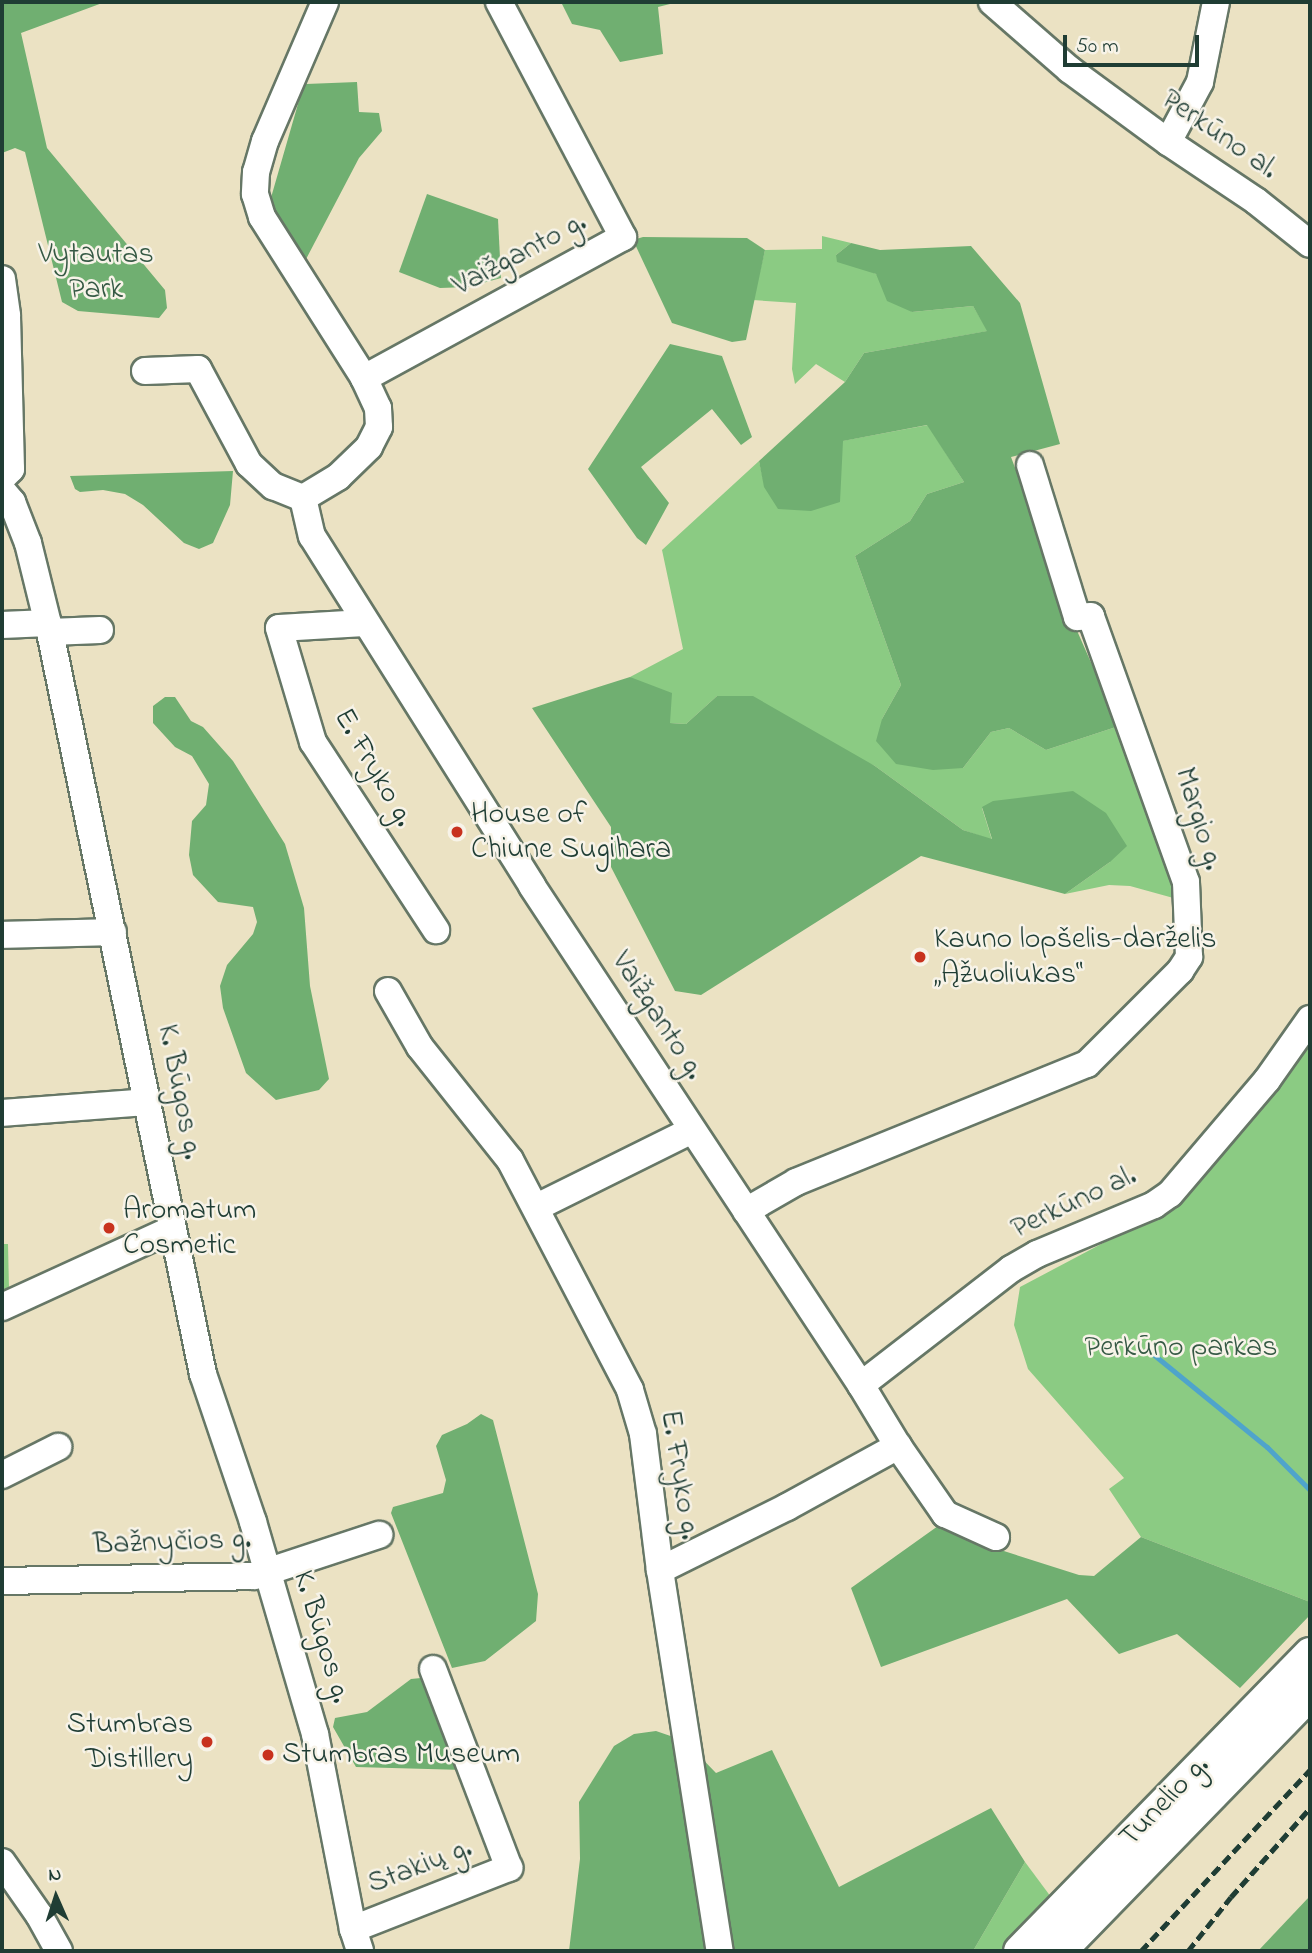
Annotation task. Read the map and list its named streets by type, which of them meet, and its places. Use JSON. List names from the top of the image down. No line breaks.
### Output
{"streets":{"main road":["Tunelio g."],"street":["Perkūno al.","Vaižganto g.","E. Fryko g.","Margio g.","K. Būgos g.","Bažnyčios g.","Stakių g."]},"crossings":[["Perkūno al.","Vaižganto g."],["Vaižganto g.","E. Fryko g."],["Vaižganto g.","Margio g."],["K. Būgos g.","Bažnyčios g."],["K. Būgos g.","Stakių g."]],"parks":["Vytautas Park","Perkūno parkas"],"places":["House of Chiune Sugihara","Kauno lopšelis-darželis „Ąžuoliukas“","Aromatum Cosmetic","Stumbras Distillery","Stumbras Museum"],"scale_bar":"50 m","north":"top"}
